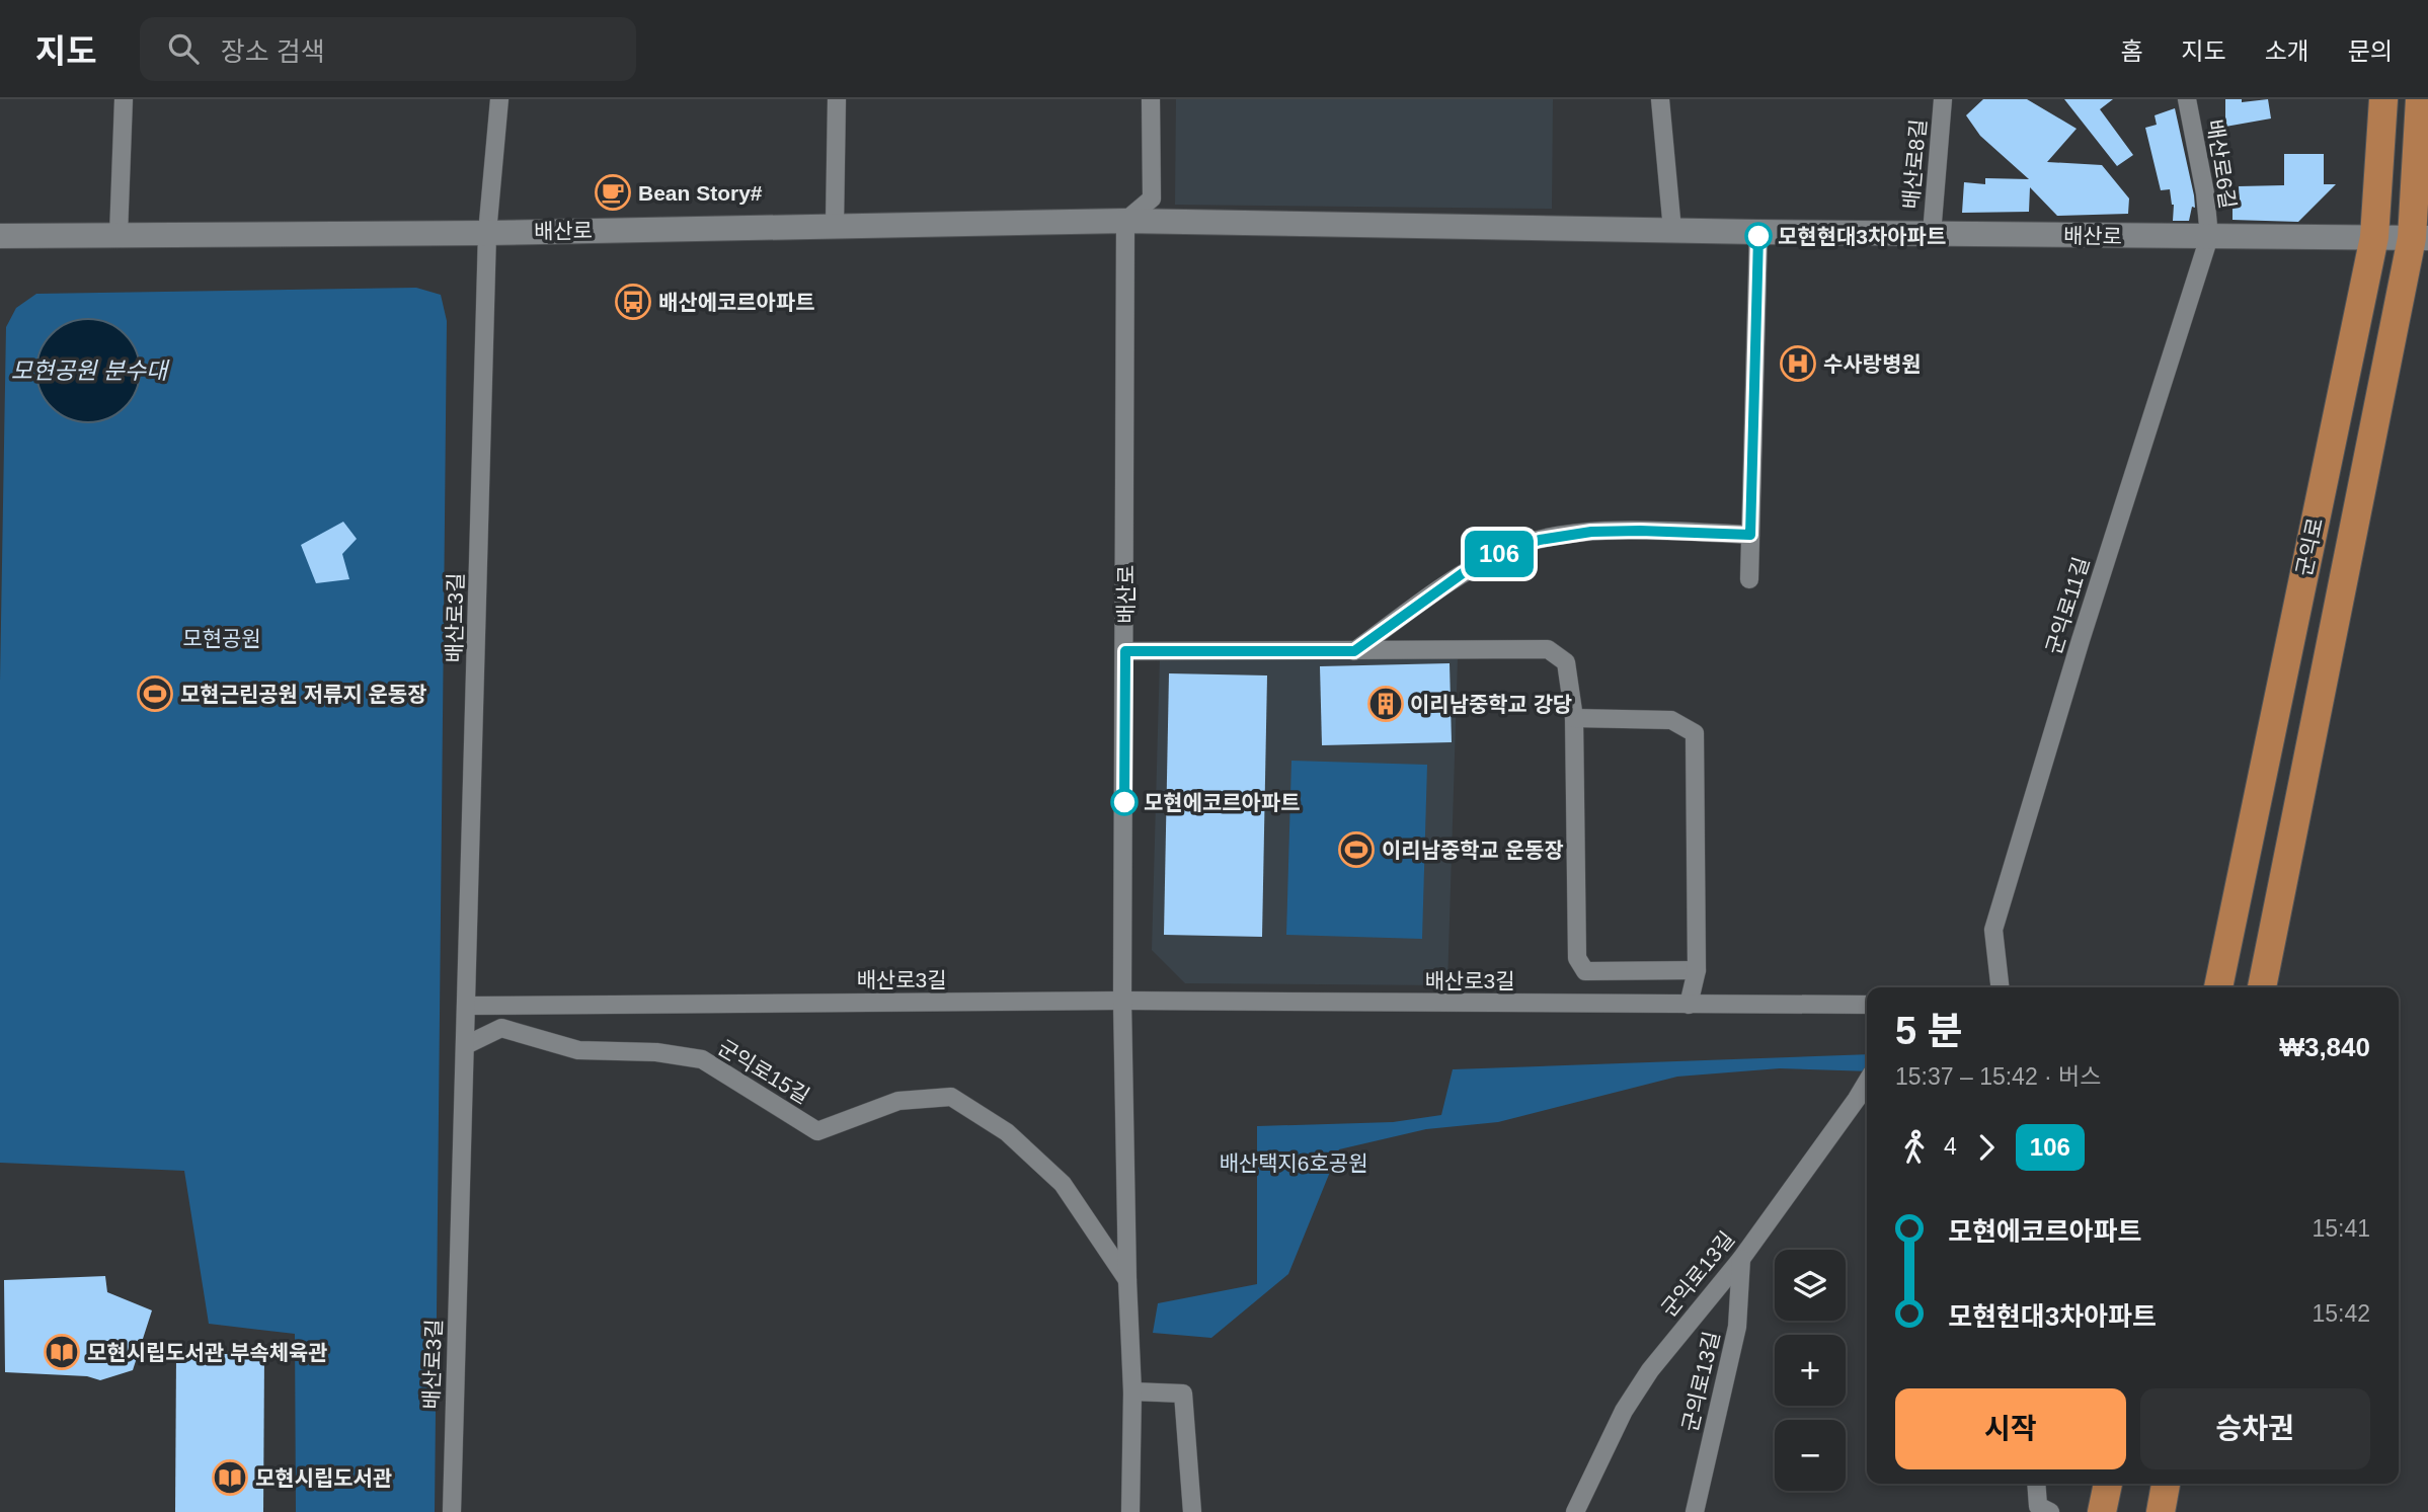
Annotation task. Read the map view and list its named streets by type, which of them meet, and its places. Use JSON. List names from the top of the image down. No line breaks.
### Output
{"streets":{"main road":["군익로"],"street":["배산로8길","배산로6길","배산로","군익로11길","배산로3길","군익로15길","군익로13길","군의로13길"]},"crossings":[["배산로8길","배산로"],["배산로6길","배산로"],["배산로6길","군익로11길"],["배산로","군익로"],["배산로","군익로11길"],["배산로","배산로3길"],["배산로3길","군익로15길"],["군익로13길","군의로13길"]],"water":["모현공원 분수대"],"parks":["모현공원","배산택지6호공원"],"places":{"cafe":["Bean Story#"],"other":["모현현대3차아파트","모현에코르아파트"],"bus stop":["배산에코르아파트"],"hospital":["수사랑병원"],"sports":["모현근린공원 저류지 운동장","이리남중학교 운동장"],"building":["이리남중학교 강당"],"library":["모현시립도서관 부속체육관","모현시립도서관"]},"lines":["bus line 106"],"page":{"header":"지도","search":"장소 검색","nav":["홈","지도","소개","문의"],"on_map":"106","heading":["5 분","15:37 – 15:42 · 버스","₩3,840"],"legs":["4","106"],"list":[{"name":"모현에코르아파트","value":"15:41"},{"name":"모현현대3차아파트","value":"15:42"}],"map_buttons":["+","−"],"buttons":["시작","승차권"]}}
